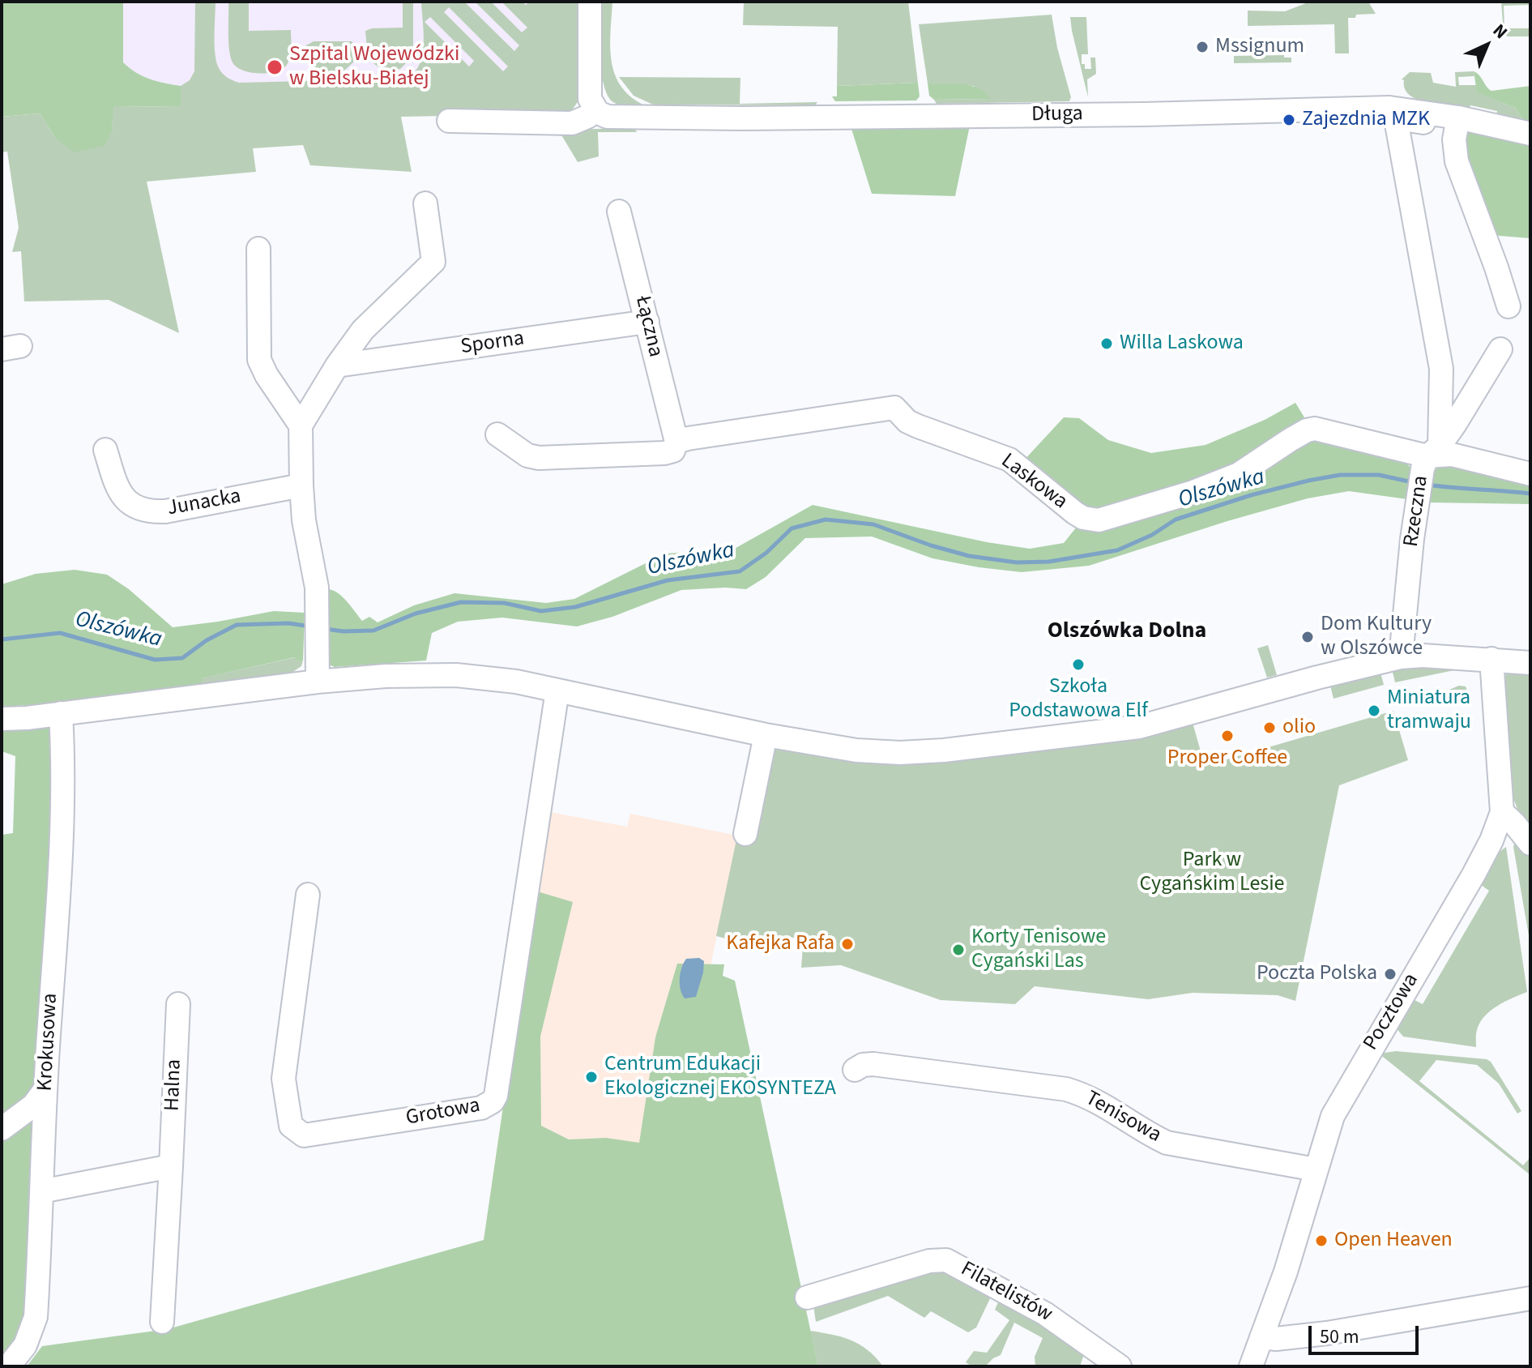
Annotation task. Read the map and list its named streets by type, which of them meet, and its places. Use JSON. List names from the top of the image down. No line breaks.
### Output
{"streets":{"street":["Długa","Łączna","Sporna","Laskowa","Junacka","Rzeczna","Pocztowa","Krokusowa","Halna","Grotowa","Tenisowa","Filatelistów"]},"crossings":[["Łączna","Sporna"],["Łączna","Laskowa"],["Laskowa","Rzeczna"],["Pocztowa","Tenisowa"]],"districts":["Olszówka Dolna"],"water":["Olszówka"],"parks":["Park w Cygańskim Lesie"],"places":["Mssignum","Szpital Wojewódzki w Bielsku-Białej","Zajezdnia MZK","Willa Laskowa","Dom Kultury w Olszówce","Szkoła Podstawowa Elf","Miniatura tramwaju","olio","Proper Coffee","Kafejka Rafa","Korty Tenisowe Cygański Las","Poczta Polska","Centrum Edukacji Ekologicznej EKOSYNTEZA","Open Heaven"],"scale_bar":"50 m","north":"top right"}
